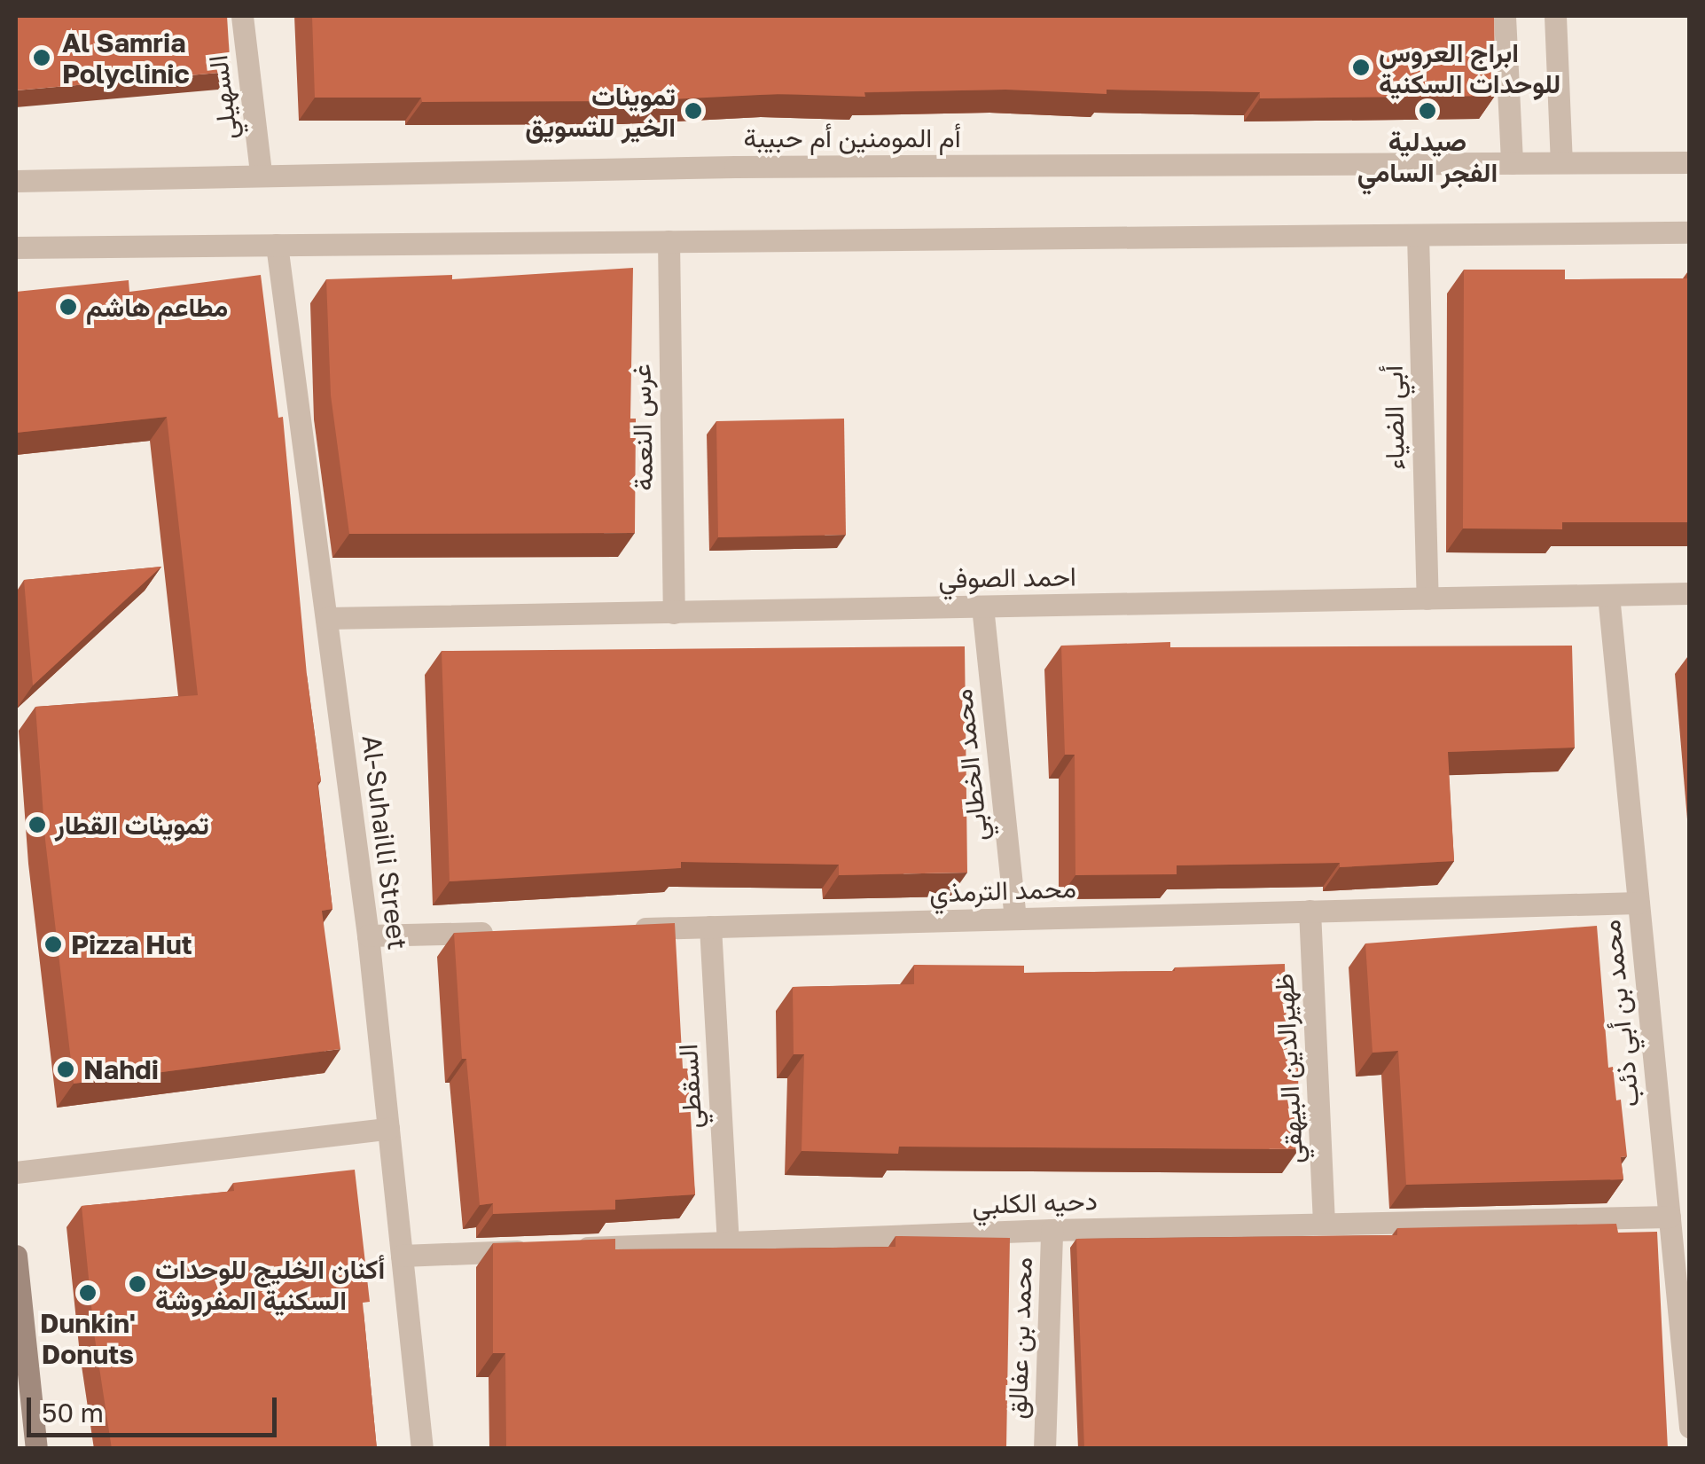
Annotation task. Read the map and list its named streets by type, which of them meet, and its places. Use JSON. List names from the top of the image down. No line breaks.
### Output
{"streets":{"street":["السهيلي","أم المومنين أم حبيبة","أبي الضياء","غرس النعمة","احمد الصوفي","محمد الخطابي","Al-Suhailli Street","محمد الترمذي","محمد بن أبي ذئب","ظهيرالدين البيهقي","السقطي","دحيه الكلبي","محمد بن عفالق"]},"crossings":[["السهيلي","أم المومنين أم حبيبة"],["أبي الضياء","احمد الصوفي"],["غرس النعمة","احمد الصوفي"],["احمد الصوفي","محمد الخطابي"],["احمد الصوفي","Al-Suhailli Street"],["احمد الصوفي","محمد بن أبي ذئب"],["محمد الخطابي","محمد الترمذي"],["محمد الترمذي","محمد بن أبي ذئب"],["محمد الترمذي","ظهيرالدين البيهقي"],["محمد الترمذي","السقطي"],["محمد بن أبي ذئب","دحيه الكلبي"],["ظهيرالدين البيهقي","دحيه الكلبي"],["السقطي","دحيه الكلبي"],["دحيه الكلبي","محمد بن عفالق"]],"places":["Al Samria Polyclinic","ابراج العروس للوحدات السكنية","تموينات الخير للتسويق","صيدلية الفجر السامي","مطاعم هاشم","تموينات القطار","Pizza Hut","Nahdi","أكنان الخليج للوحدات السكنية المفروشة","Dunkin' Donuts"],"scale_bar":"50 m"}
